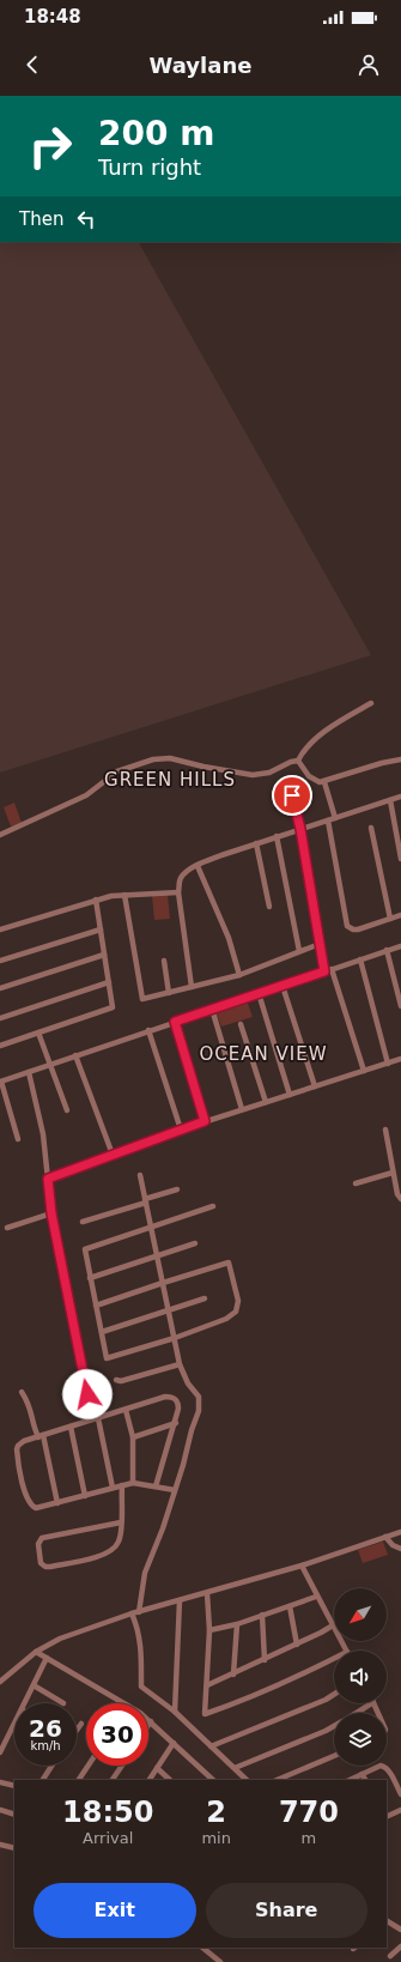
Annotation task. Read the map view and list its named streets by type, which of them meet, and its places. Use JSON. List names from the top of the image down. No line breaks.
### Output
{"districts":["GREEN HILLS","OCEAN VIEW"],"north":"bottom left","page":{"status":"18:48","header":"Waylane","turn":["200 m","Turn right"],"then":"Then","speed":"26 km/h","limit":"30","eta":["18:50","Arrival","2","min","770","m"],"buttons":["Exit","Share"]}}
